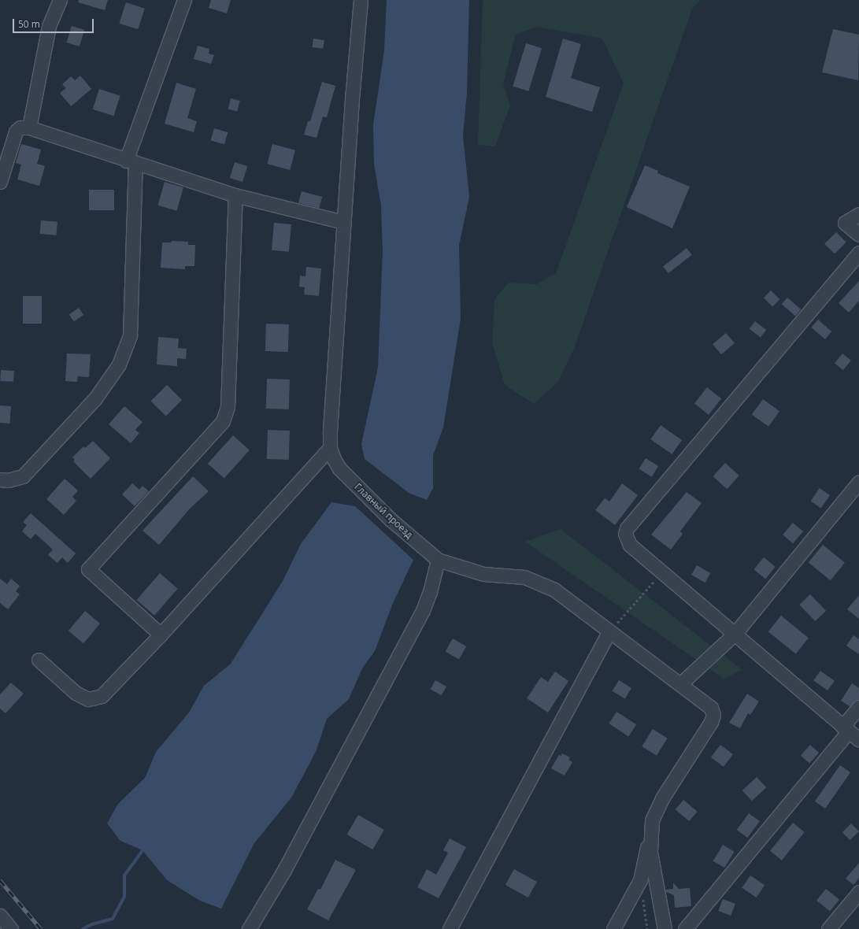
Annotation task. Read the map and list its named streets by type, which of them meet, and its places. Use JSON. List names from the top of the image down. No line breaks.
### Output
{"streets":{"street":["Главный проезд"]},"scale_bar":"50 m"}
